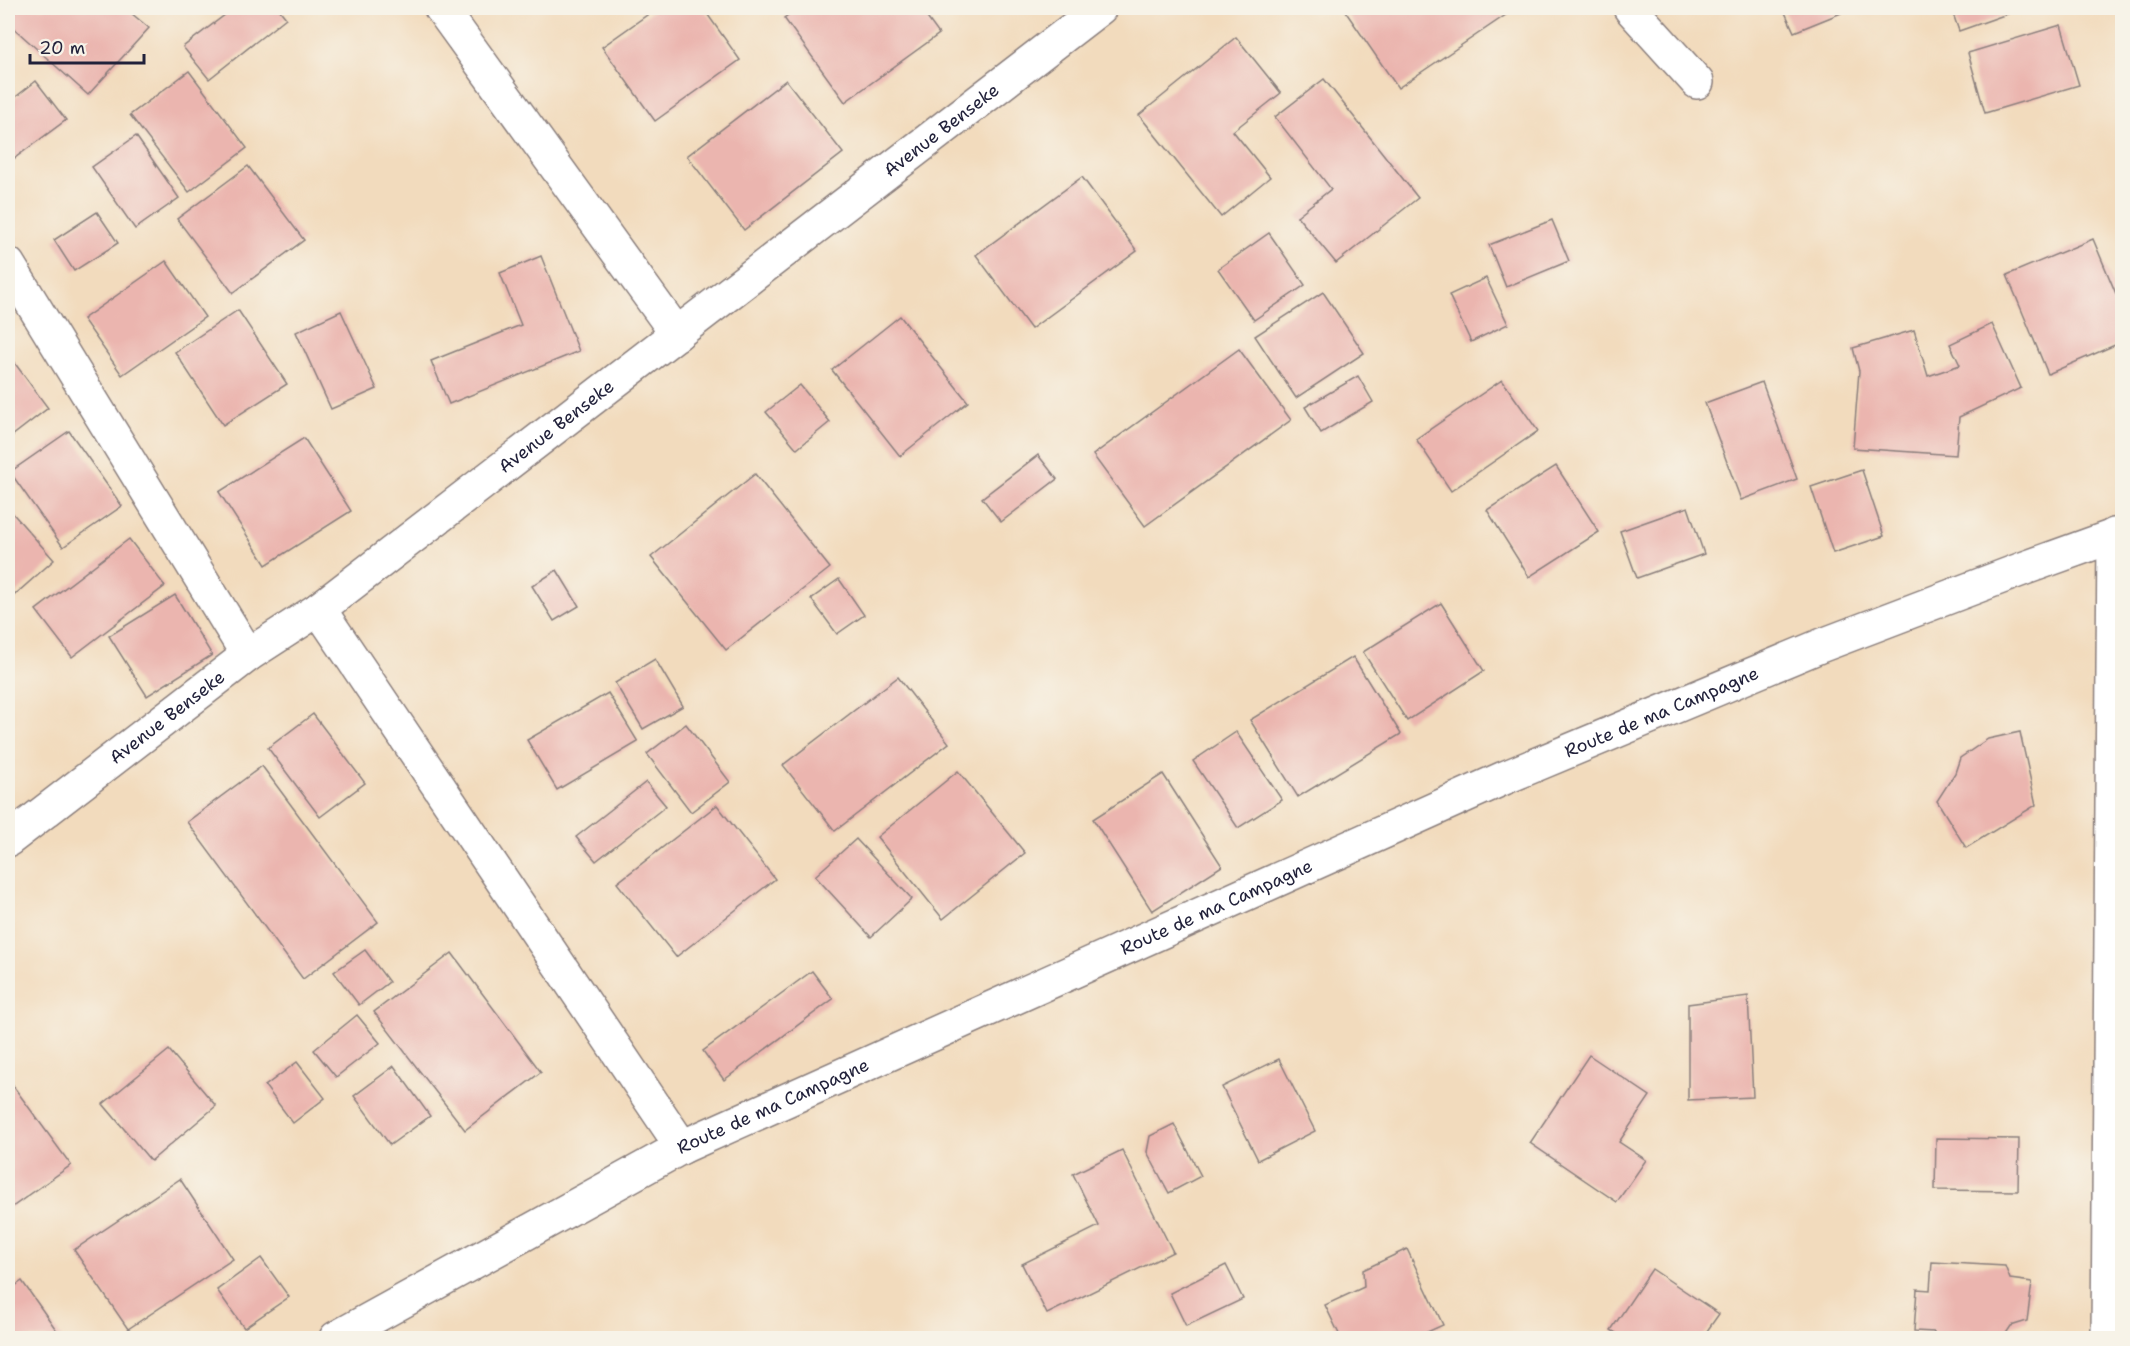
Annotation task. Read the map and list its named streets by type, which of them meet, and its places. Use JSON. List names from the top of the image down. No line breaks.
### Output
{"streets":{"street":["Avenue Benseke","Route de ma Campagne"]},"scale_bar":"20 m"}
